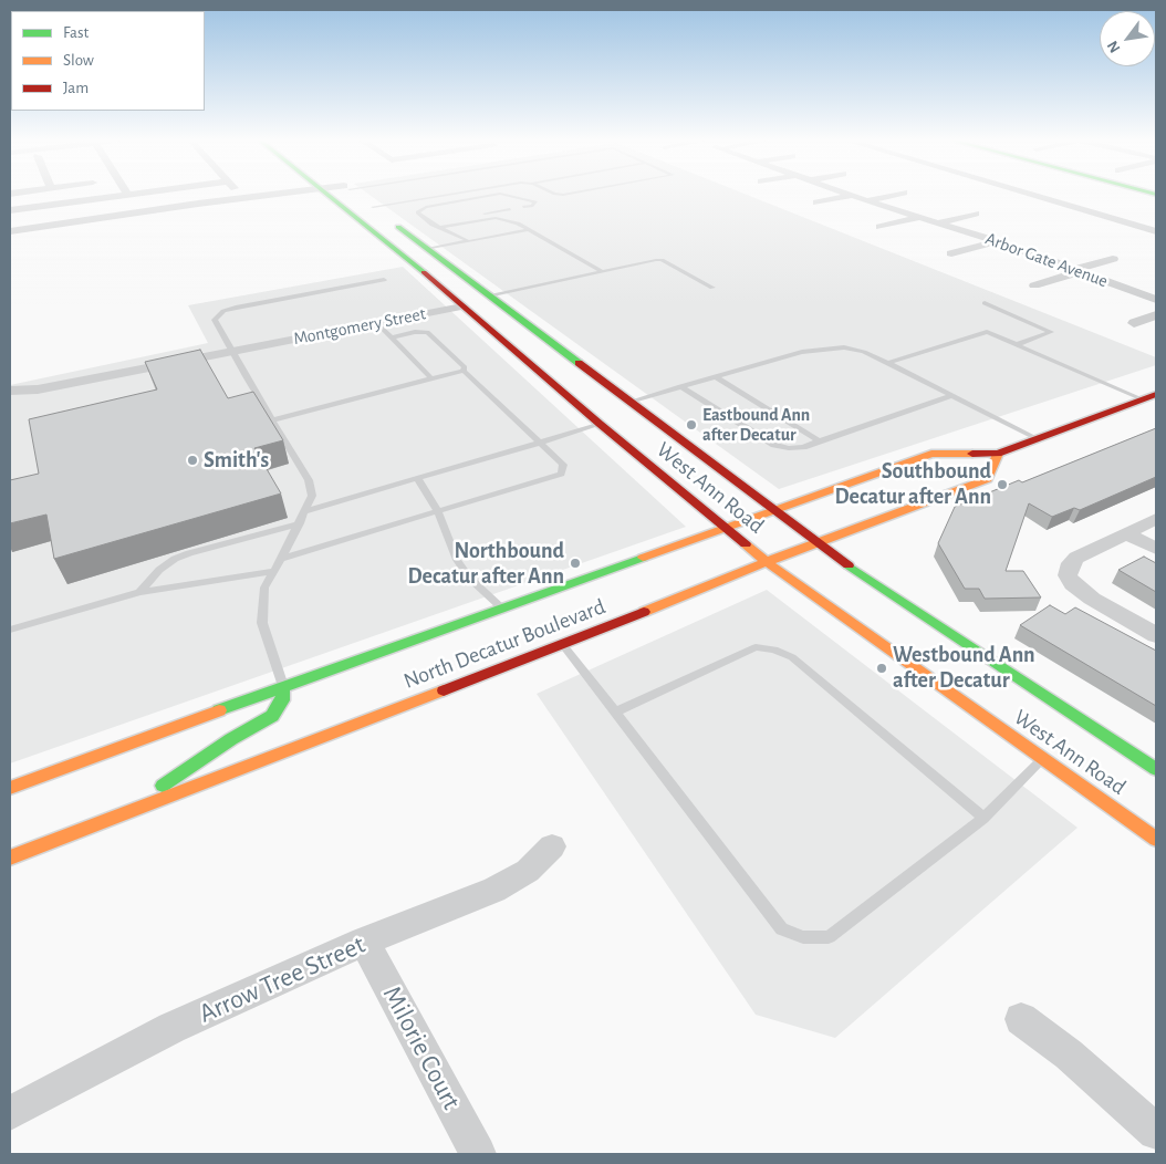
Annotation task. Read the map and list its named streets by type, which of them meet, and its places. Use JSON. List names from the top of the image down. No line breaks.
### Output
{"streets":{"main road":["West Ann Road","North Decatur Boulevard"],"street":["Arbor Gate Avenue","Montgomery Street","Arrow Tree Street","Milorie Court"]},"crossings":[["Montgomery Street","West Ann Road"],["West Ann Road","North Decatur Boulevard"],["Arrow Tree Street","Milorie Court"]],"places":["Eastbound Ann after Decatur","Smith's","Southbound Decatur after Ann","Northbound Decatur after Ann","Westbound Ann after Decatur"],"legend":["Fast","Slow","Jam"],"north":"bottom left"}
